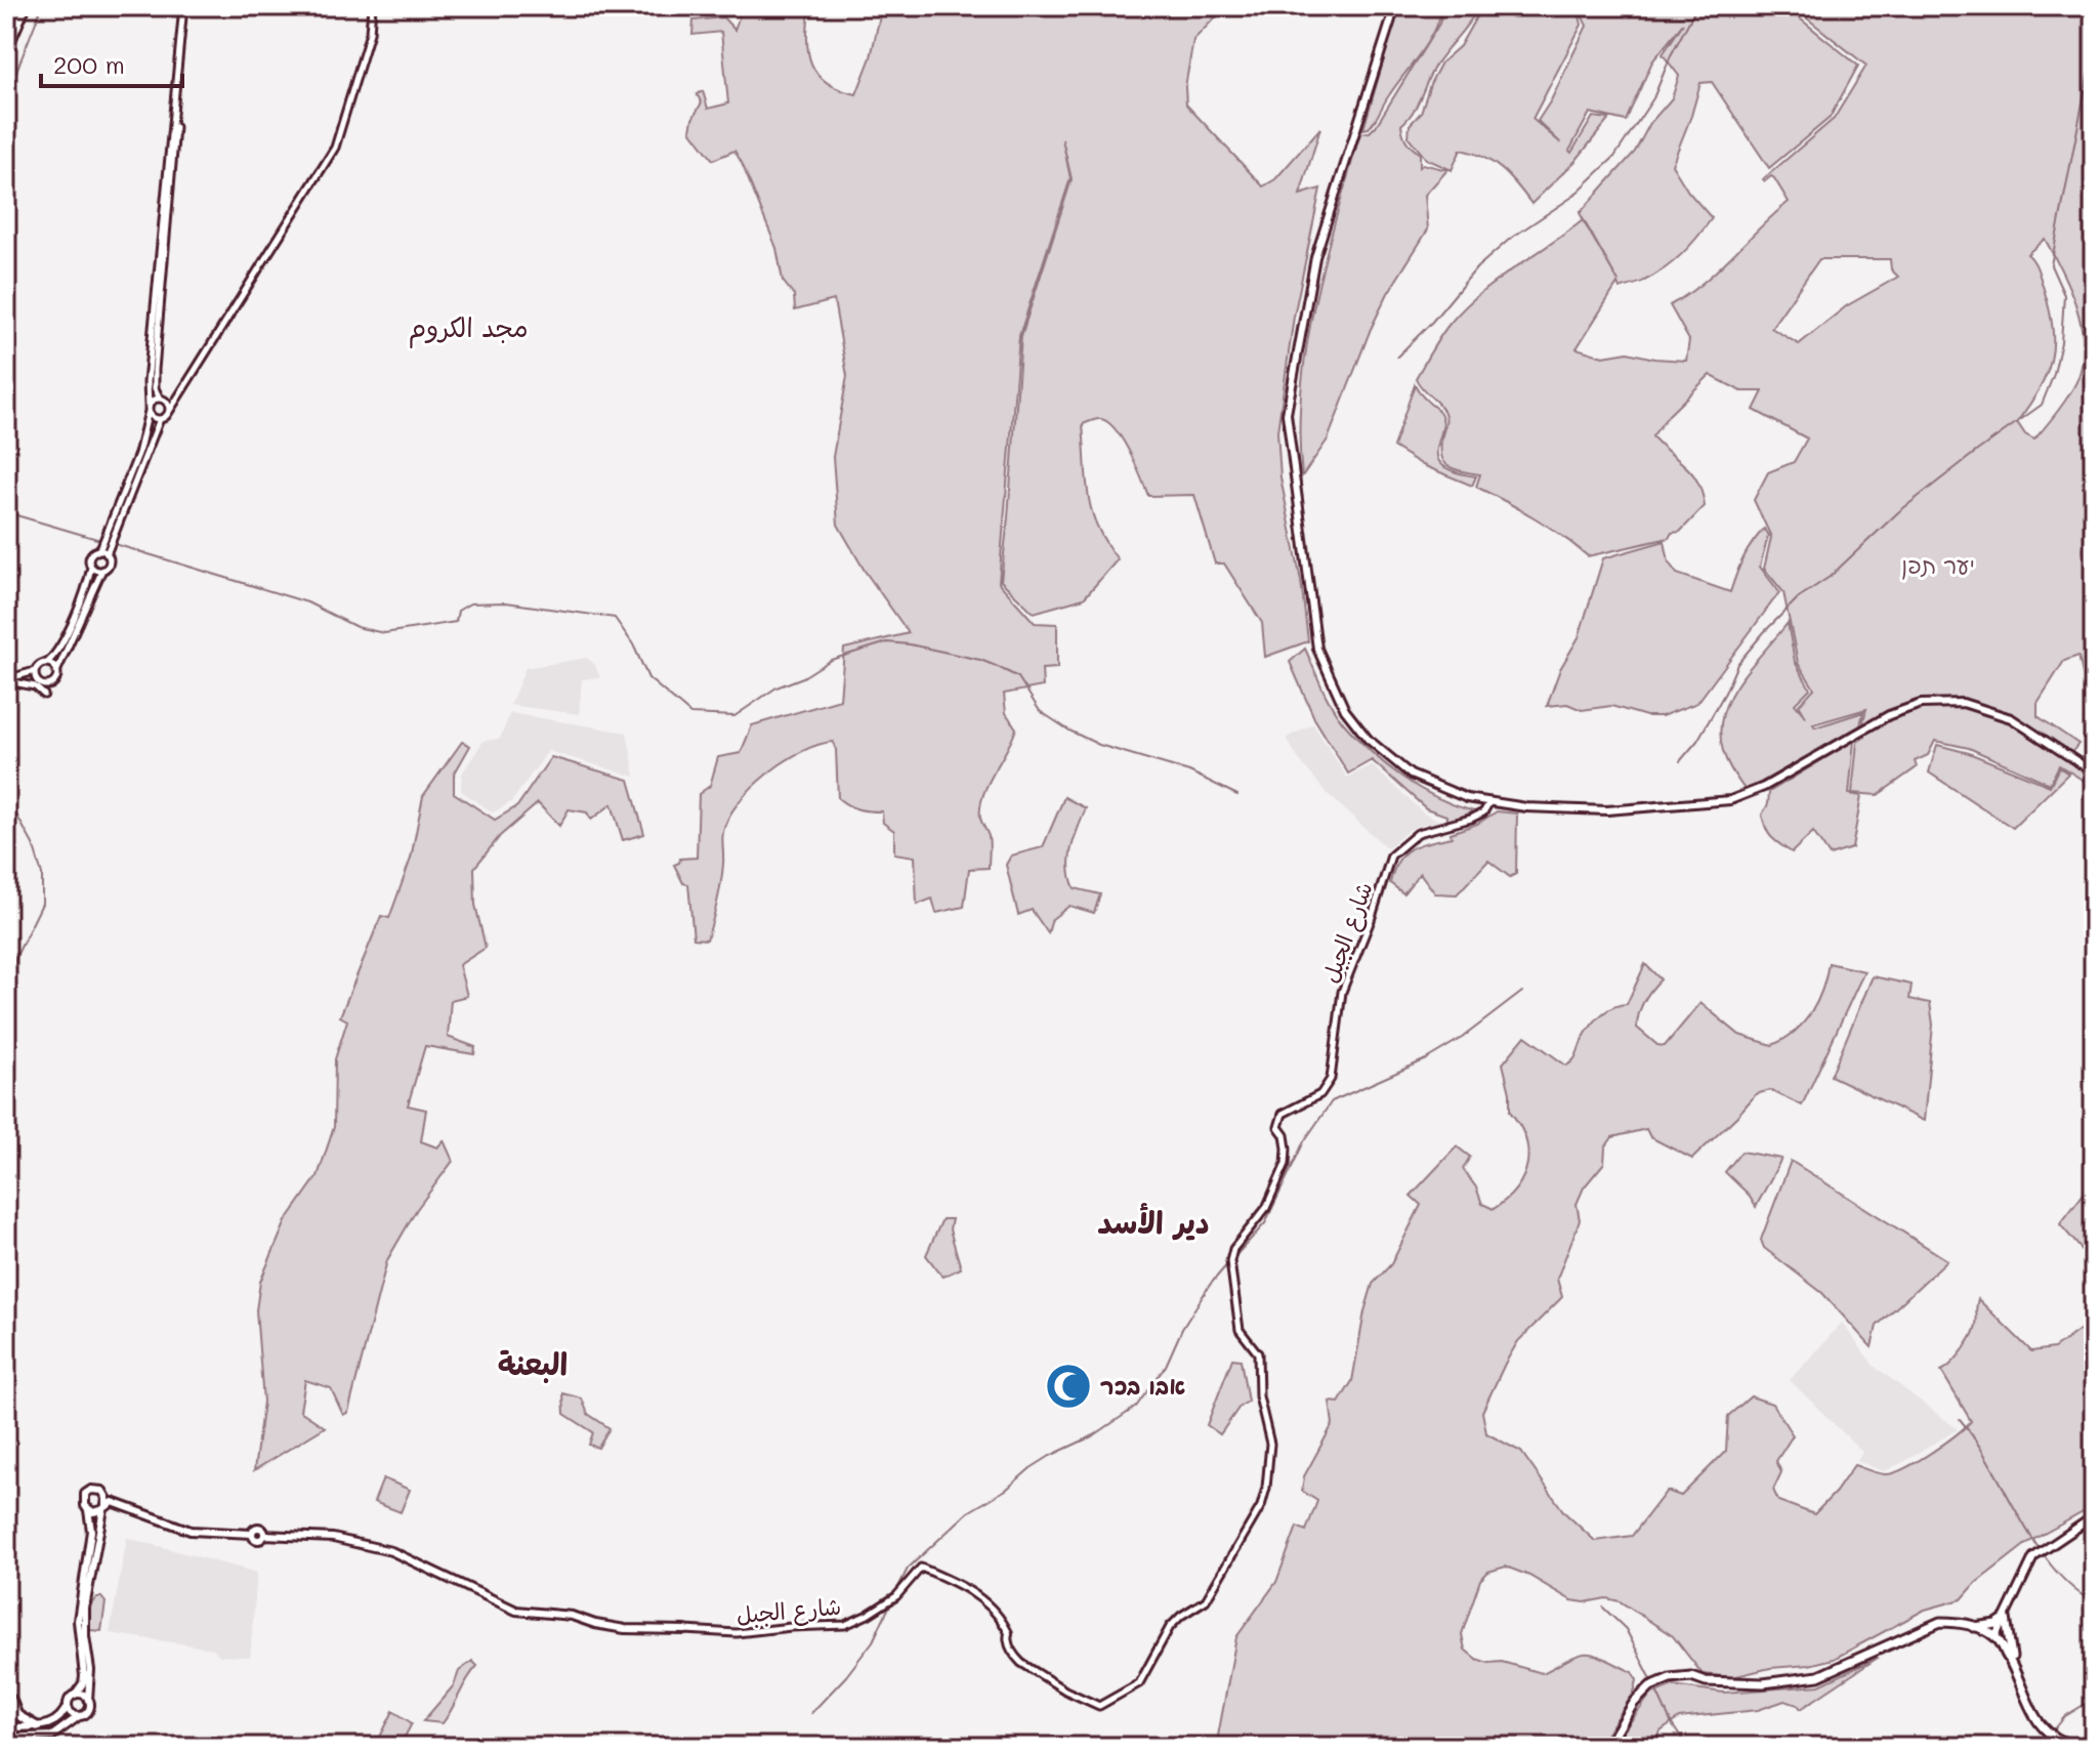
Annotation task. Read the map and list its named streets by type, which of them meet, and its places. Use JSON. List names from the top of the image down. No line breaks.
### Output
{"streets":{"street":["شارع الجبل"]},"districts":["مجد الكروم","دير الأسد","البعنة"],"parks":["יער תפן"],"places":{"mosque":["אבו בכר"]},"scale_bar":"200 m"}
